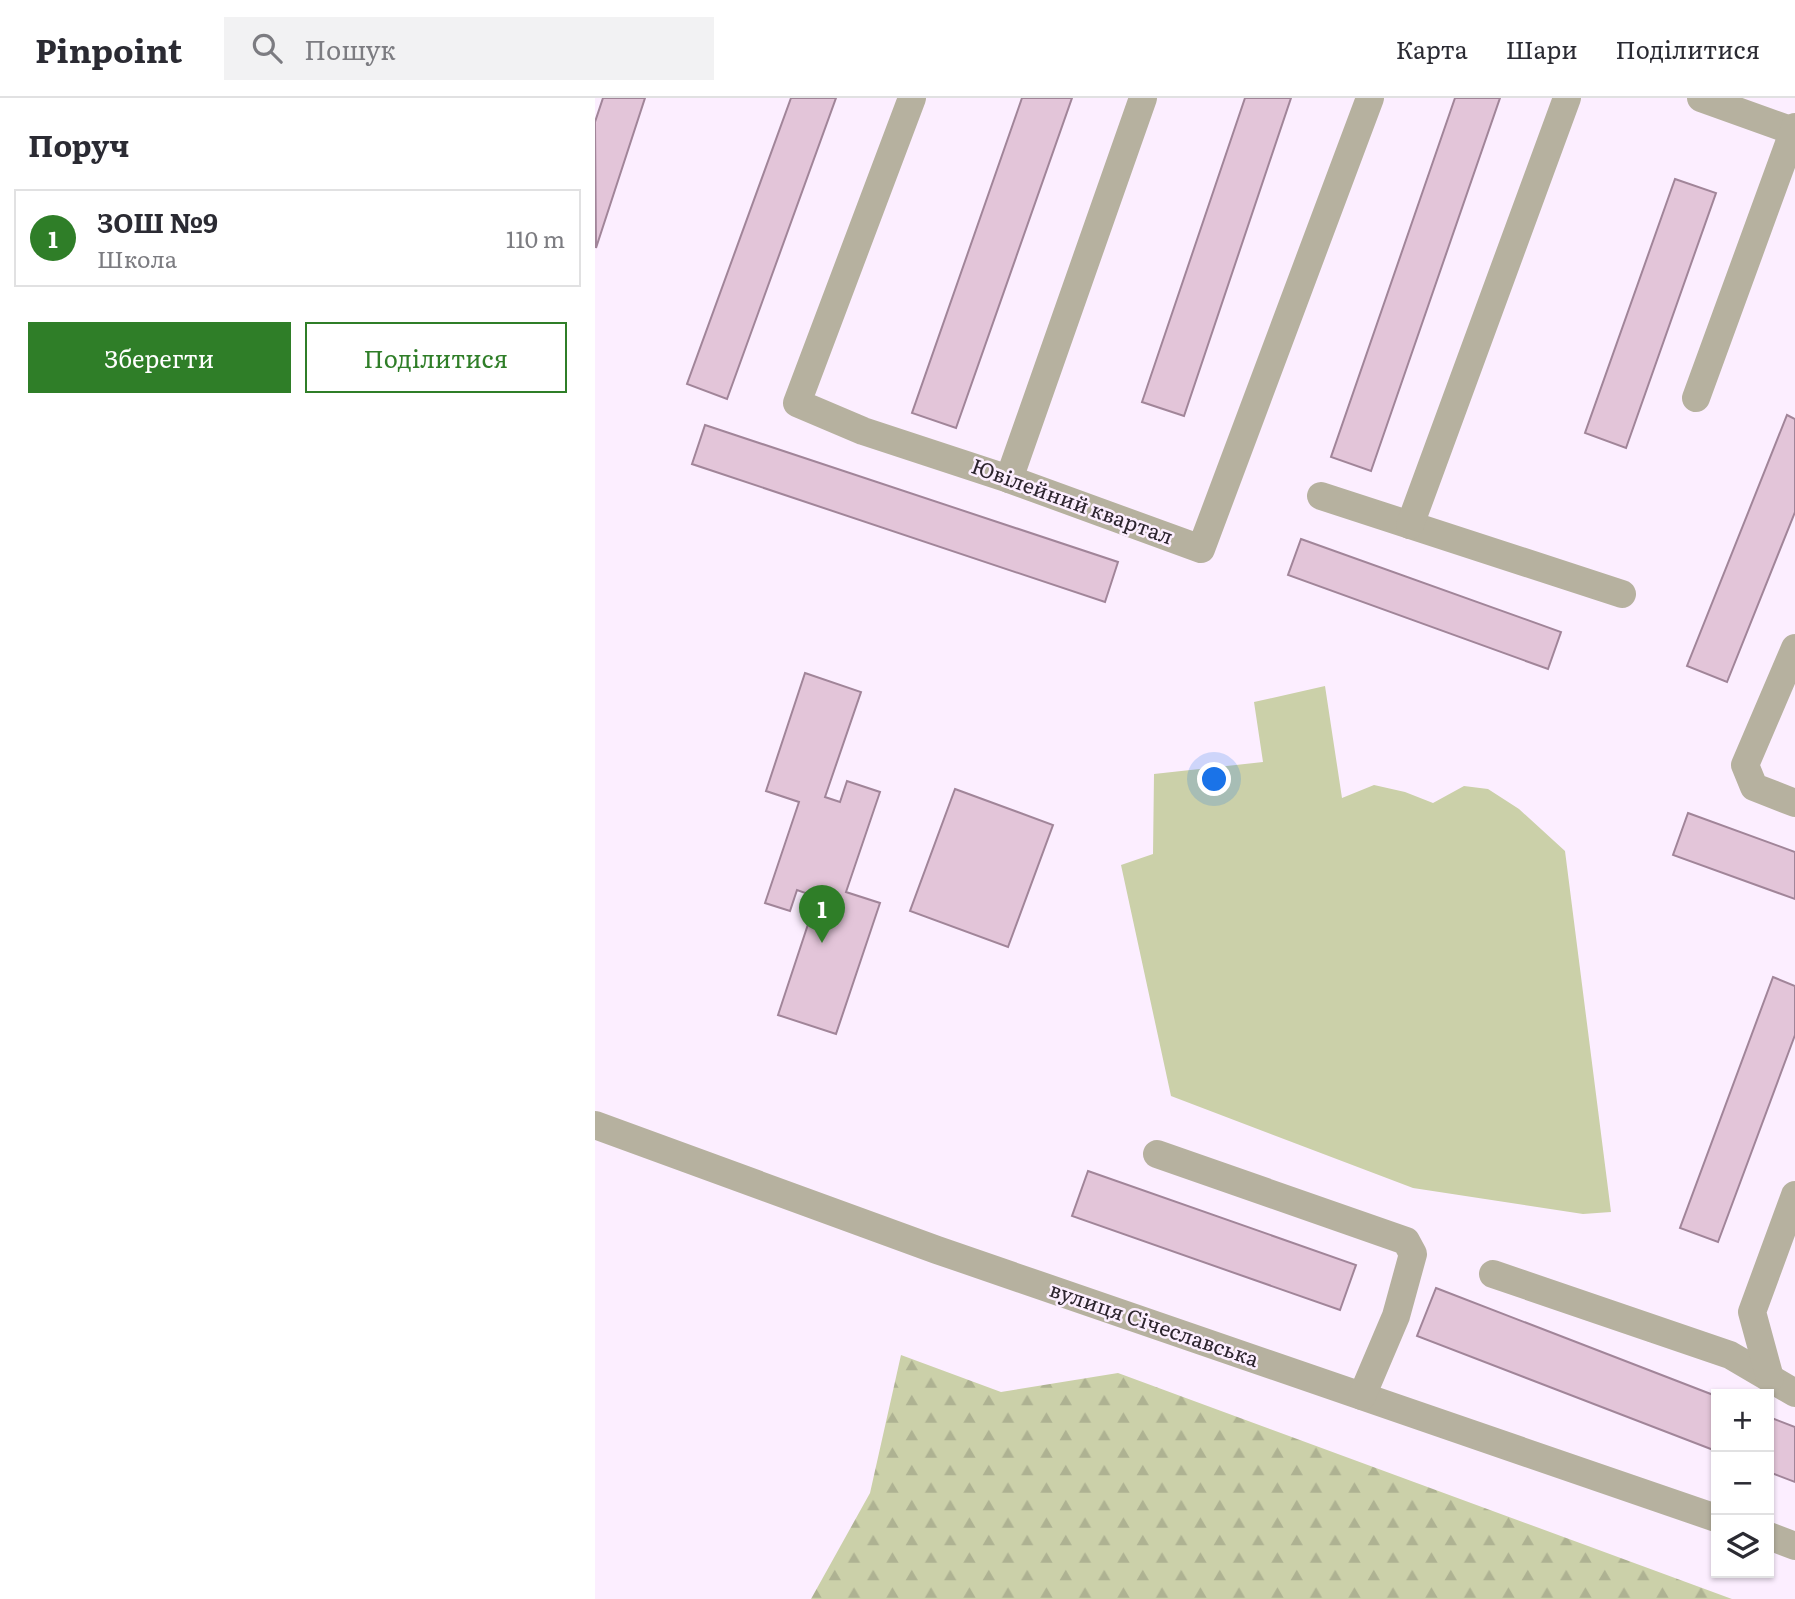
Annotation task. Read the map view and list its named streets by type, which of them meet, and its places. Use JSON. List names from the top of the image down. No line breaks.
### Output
{"streets":{"street":["Ювілейний квартал","вулиця Січеславська"]},"page":{"header":"Pinpoint","search":"Пошук","nav":["Карта","Шари","Поділитися"],"heading":"Поруч","list":[{"mark":"1","name":"ЗОШ №9","note":"Школа","value":"110 m"}],"buttons":["Зберегти","Поділитися"],"pins":"1","map_buttons":["+","−"]}}
